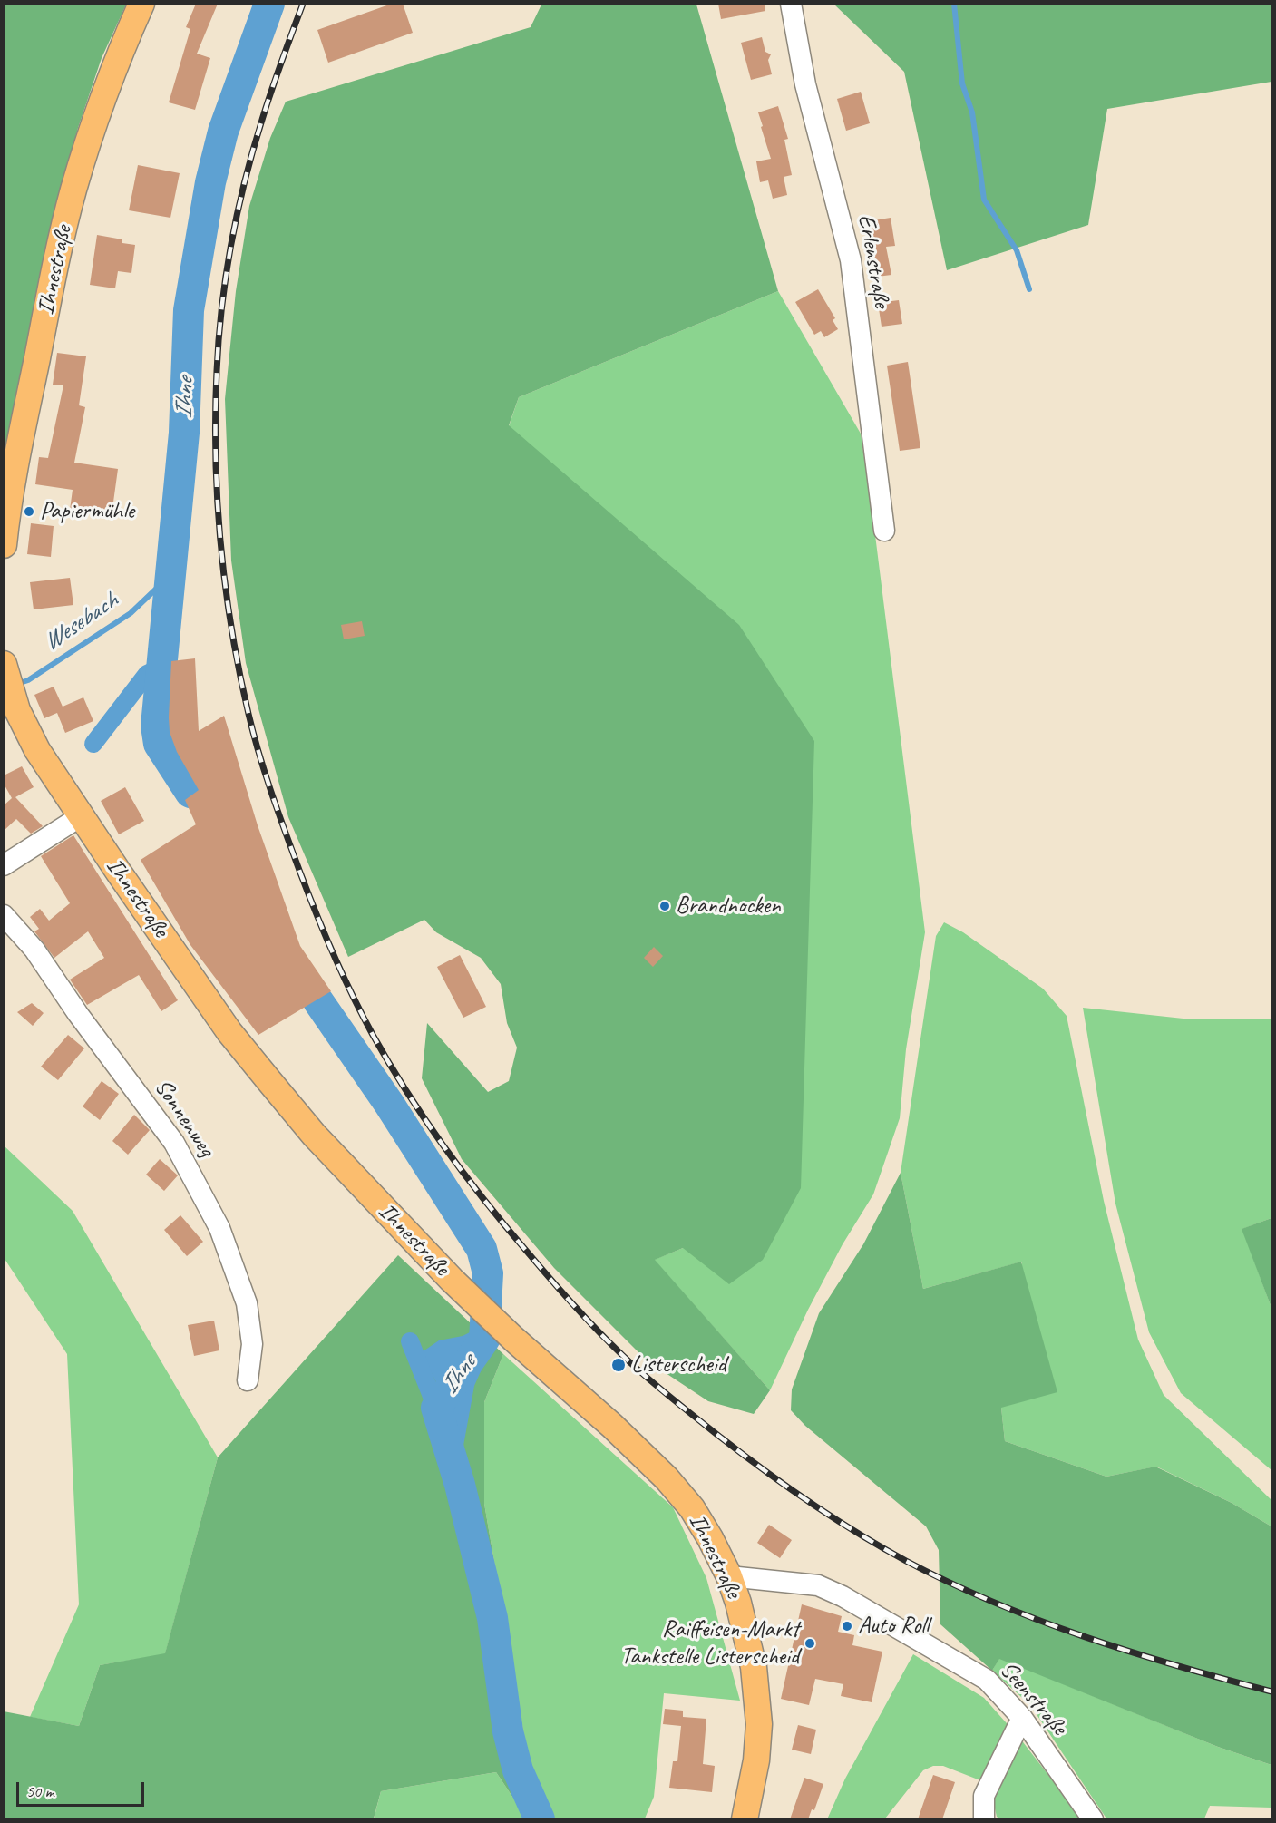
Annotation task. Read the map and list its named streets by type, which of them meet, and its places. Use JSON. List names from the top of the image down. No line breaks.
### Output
{"streets":{"main road":["Ihnestraße"],"street":["Erlenstraße","Sonnenweg","Seenstraße"]},"crossings":[["Ihnestraße","Seenstraße"]],"water":["Ihne","Wesebach"],"places":["Papiermühle","Brandnocken","Listerscheid","Auto Roll","Raiffeisen-Markt Tankstelle Listerscheid"],"scale_bar":"50 m"}
